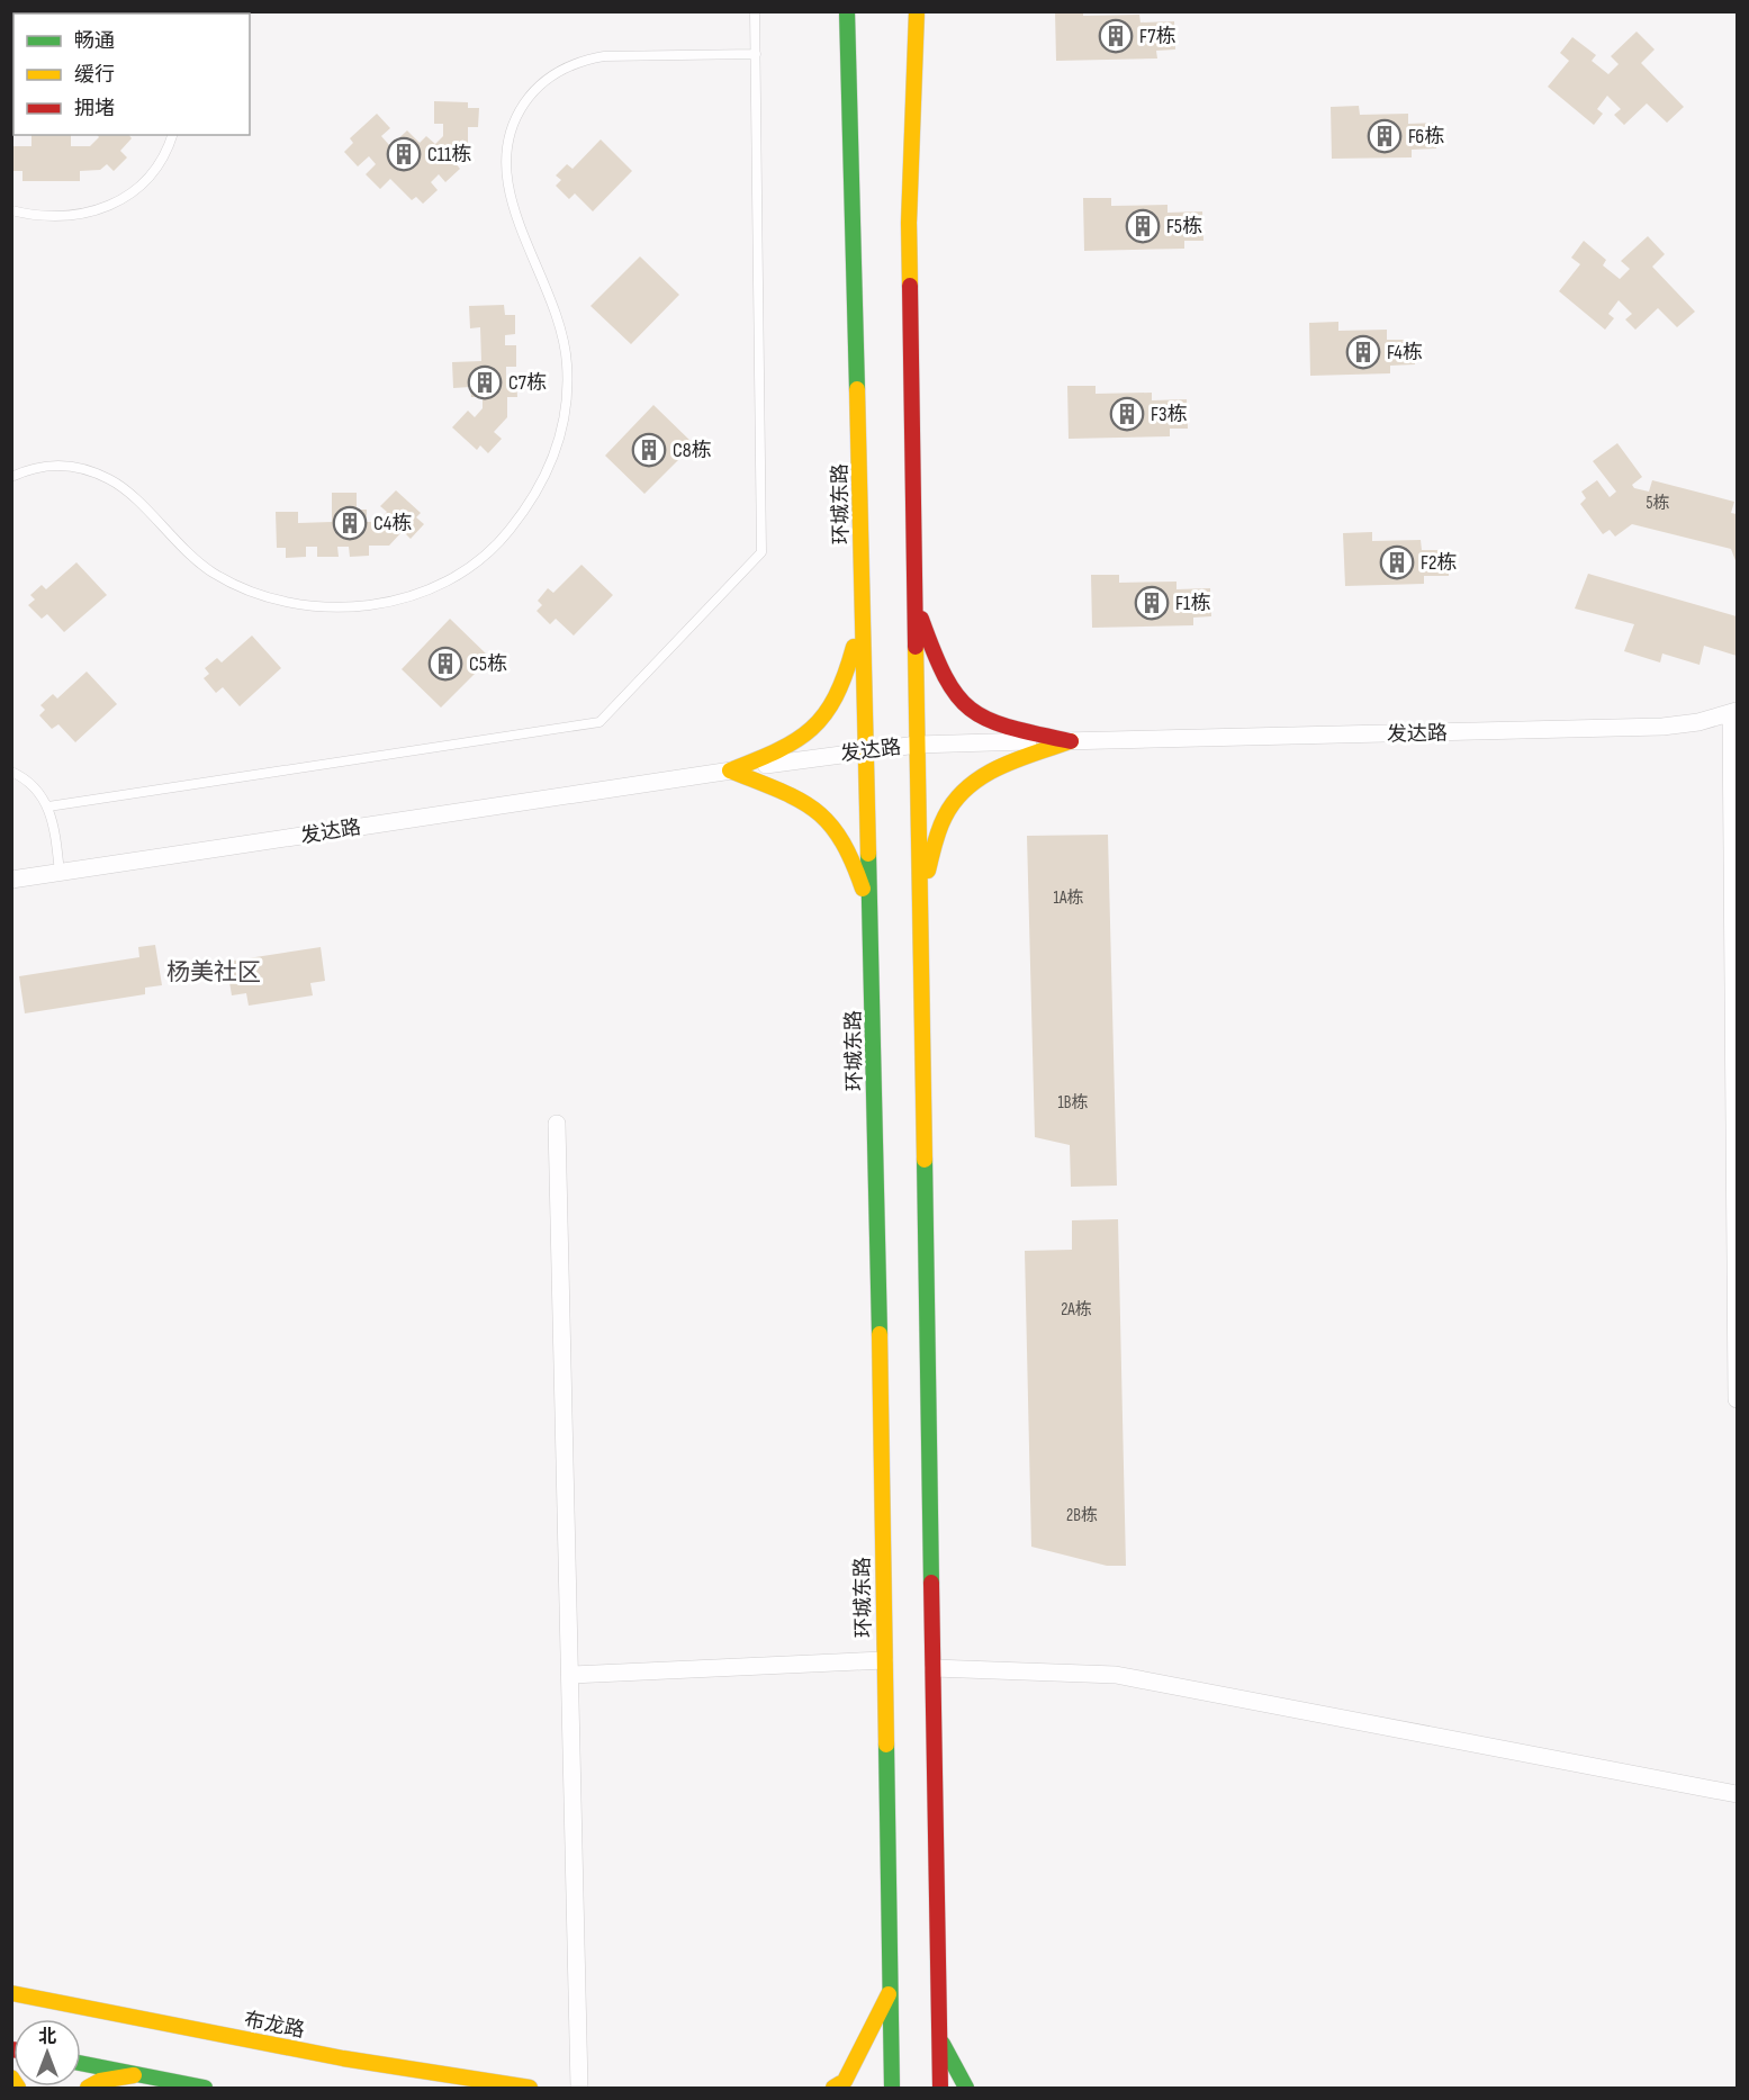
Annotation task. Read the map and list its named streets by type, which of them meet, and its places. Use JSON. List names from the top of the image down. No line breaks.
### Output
{"streets":{"main road":["环城东路","布龙路"],"street":["发达路"]},"crossings":[["环城东路","发达路"]],"districts":["杨美社区"],"places":{"building":["F7栋","F6栋","C11栋","F5栋","F4栋","C7栋","F3栋","C8栋","C4栋","F2栋","F1栋","C5栋"]},"house_numbers":["5栋","1A栋","1B栋","2A栋","2B栋"],"legend":["畅通","缓行","拥堵"],"north":"top"}
